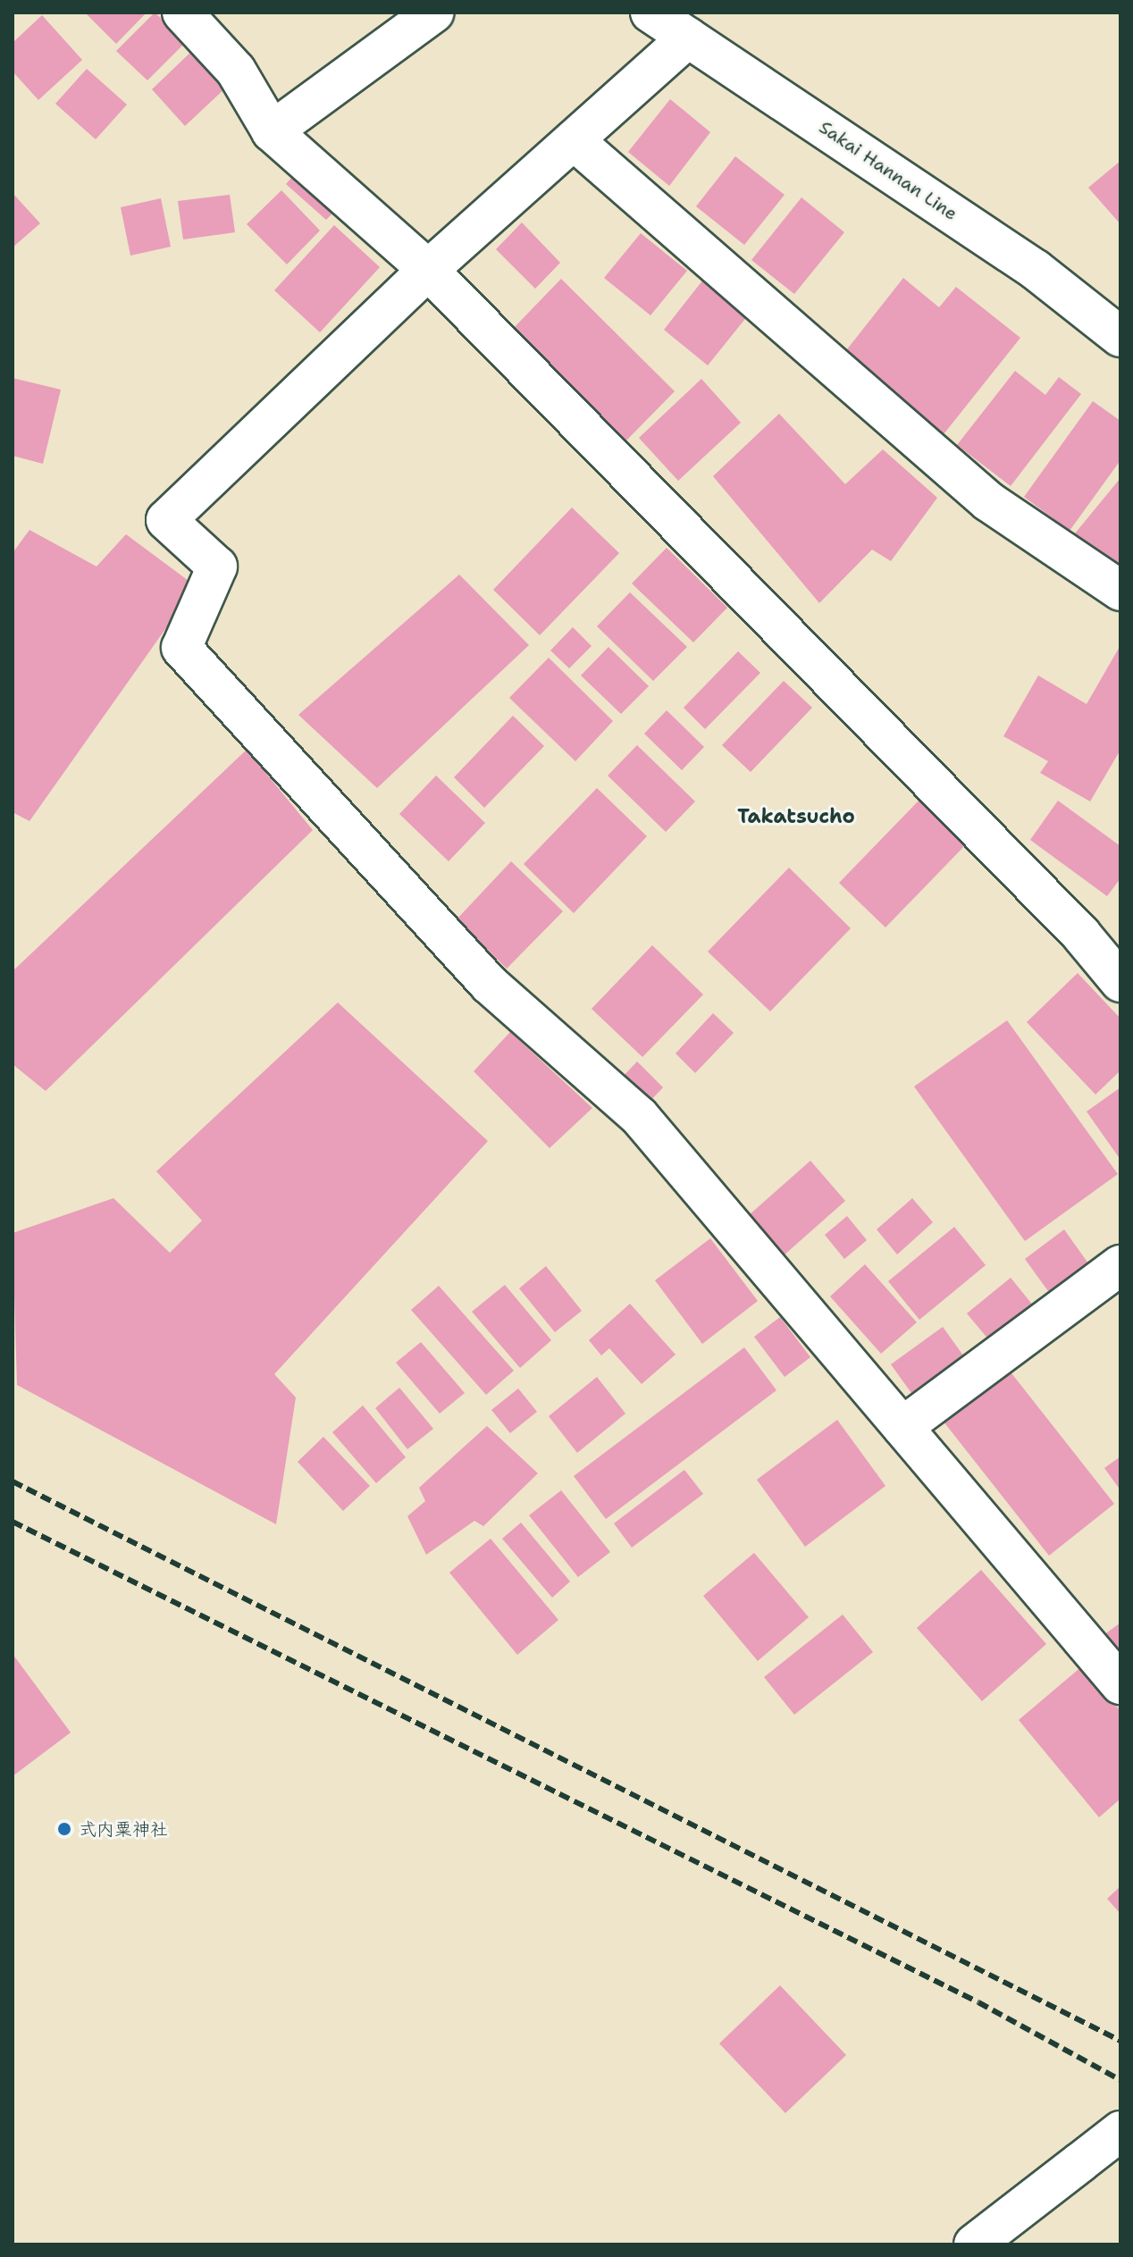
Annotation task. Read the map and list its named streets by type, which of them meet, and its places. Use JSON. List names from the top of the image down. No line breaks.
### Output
{"streets":{"street":["Sakai Hannan Line"]},"districts":["Takatsucho"],"places":["式内粟神社"]}
